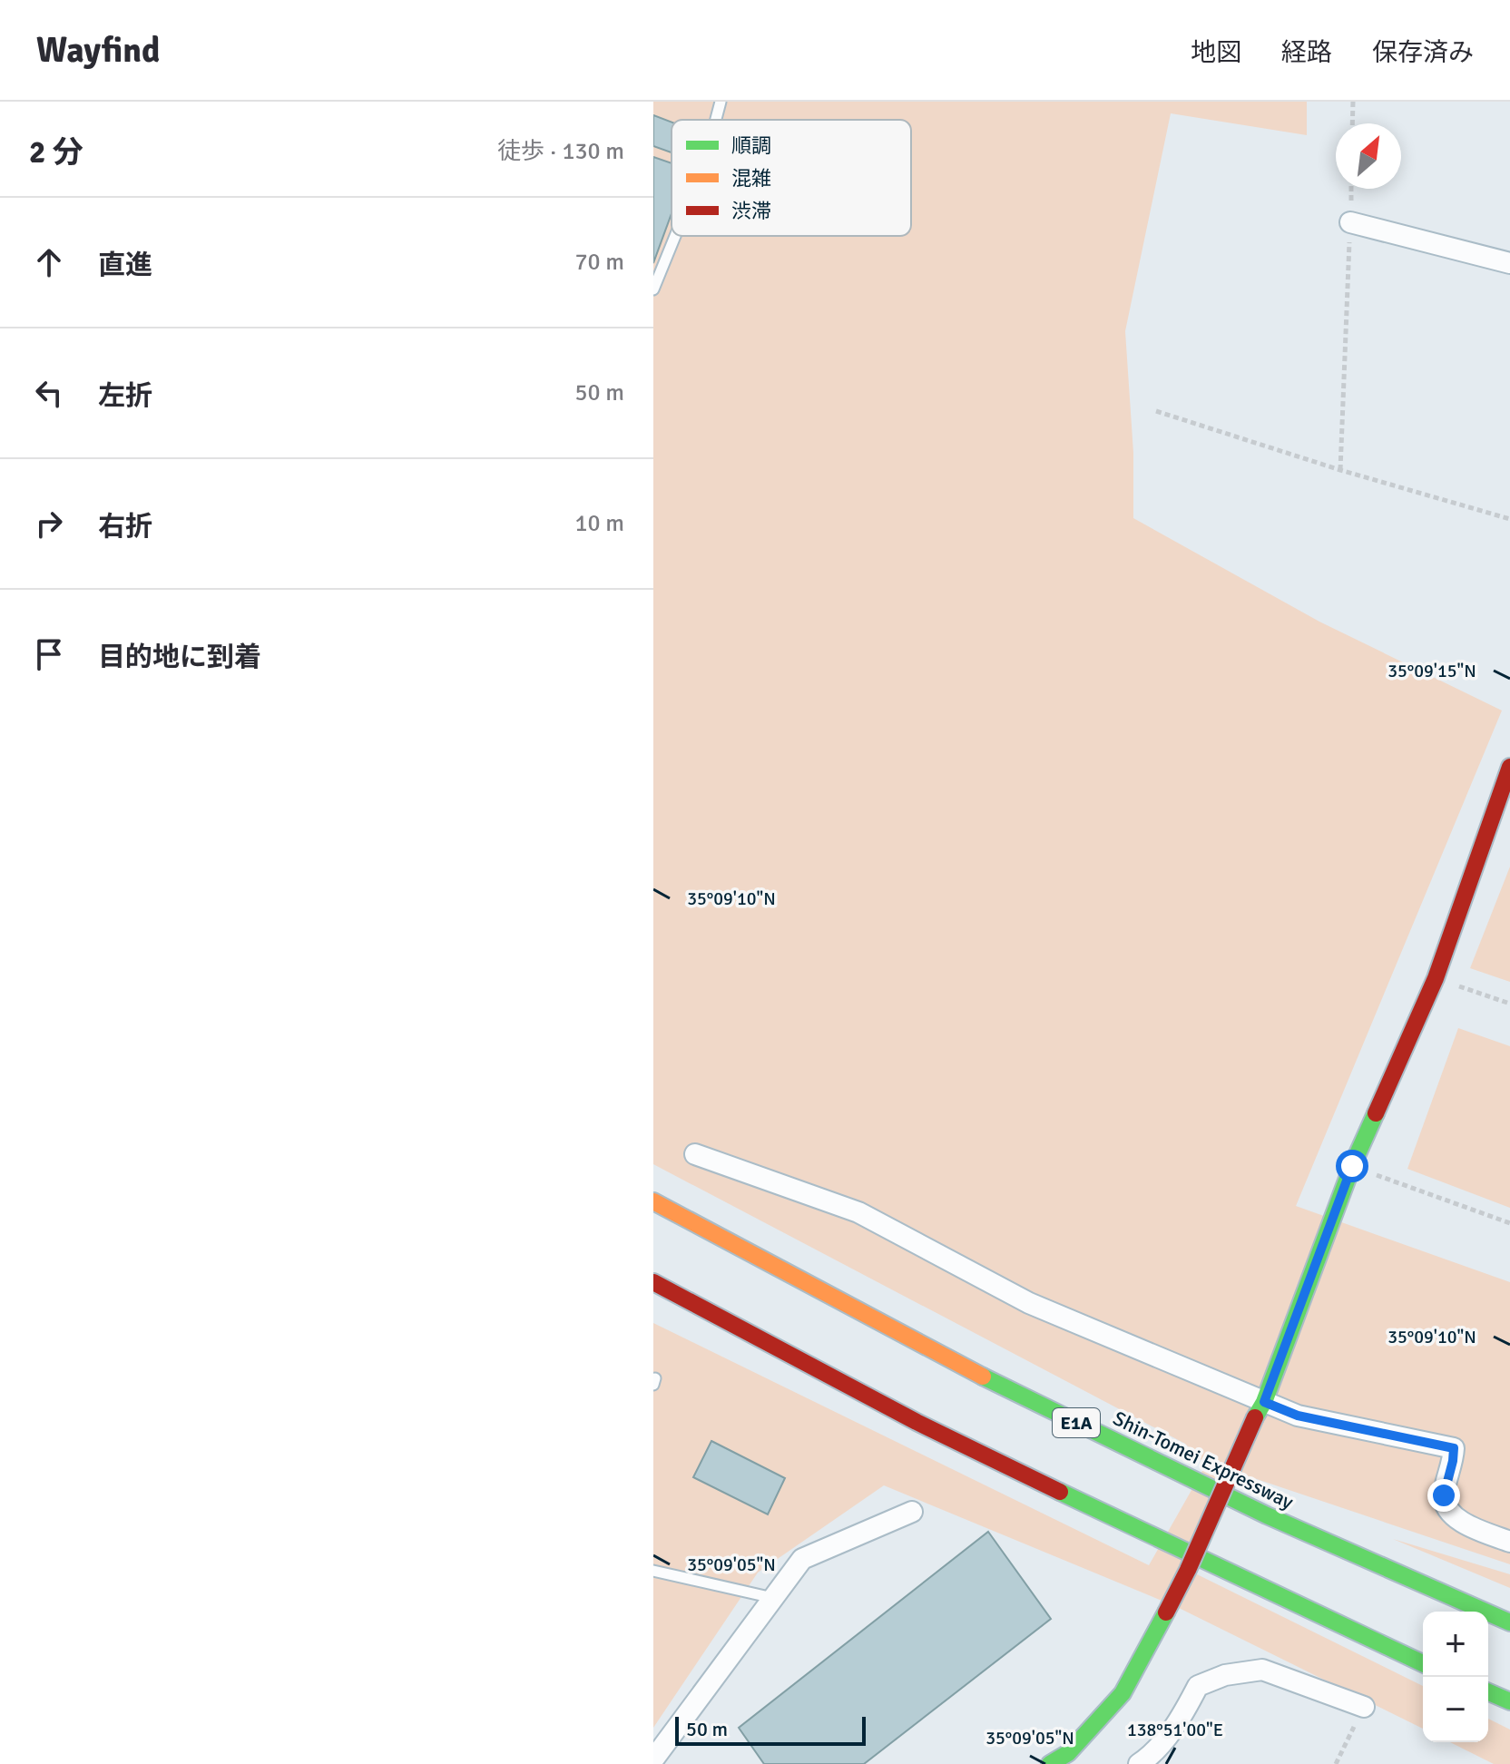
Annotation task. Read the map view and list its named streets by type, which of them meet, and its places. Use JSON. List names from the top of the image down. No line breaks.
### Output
{"streets":{"main road":["E1A","Shin-Tomei Expressway"]},"legend":["順調","混雑","渋滞"],"scale_bar":"50 m","north":"top right","page":{"header":"Wayfind","nav":["地図","経路","保存済み"],"heading":["2 分","徒歩 · 130 m"],"list":[["直進","70 m"],["左折","50 m"],["右折","10 m"],"目的地に到着"],"map_buttons":["+","−"],"scale":"50 m"},"coordinates":["35°09'15\"N","35°09'10\"N","35°09'05\"N","138°51'00\"E"]}
